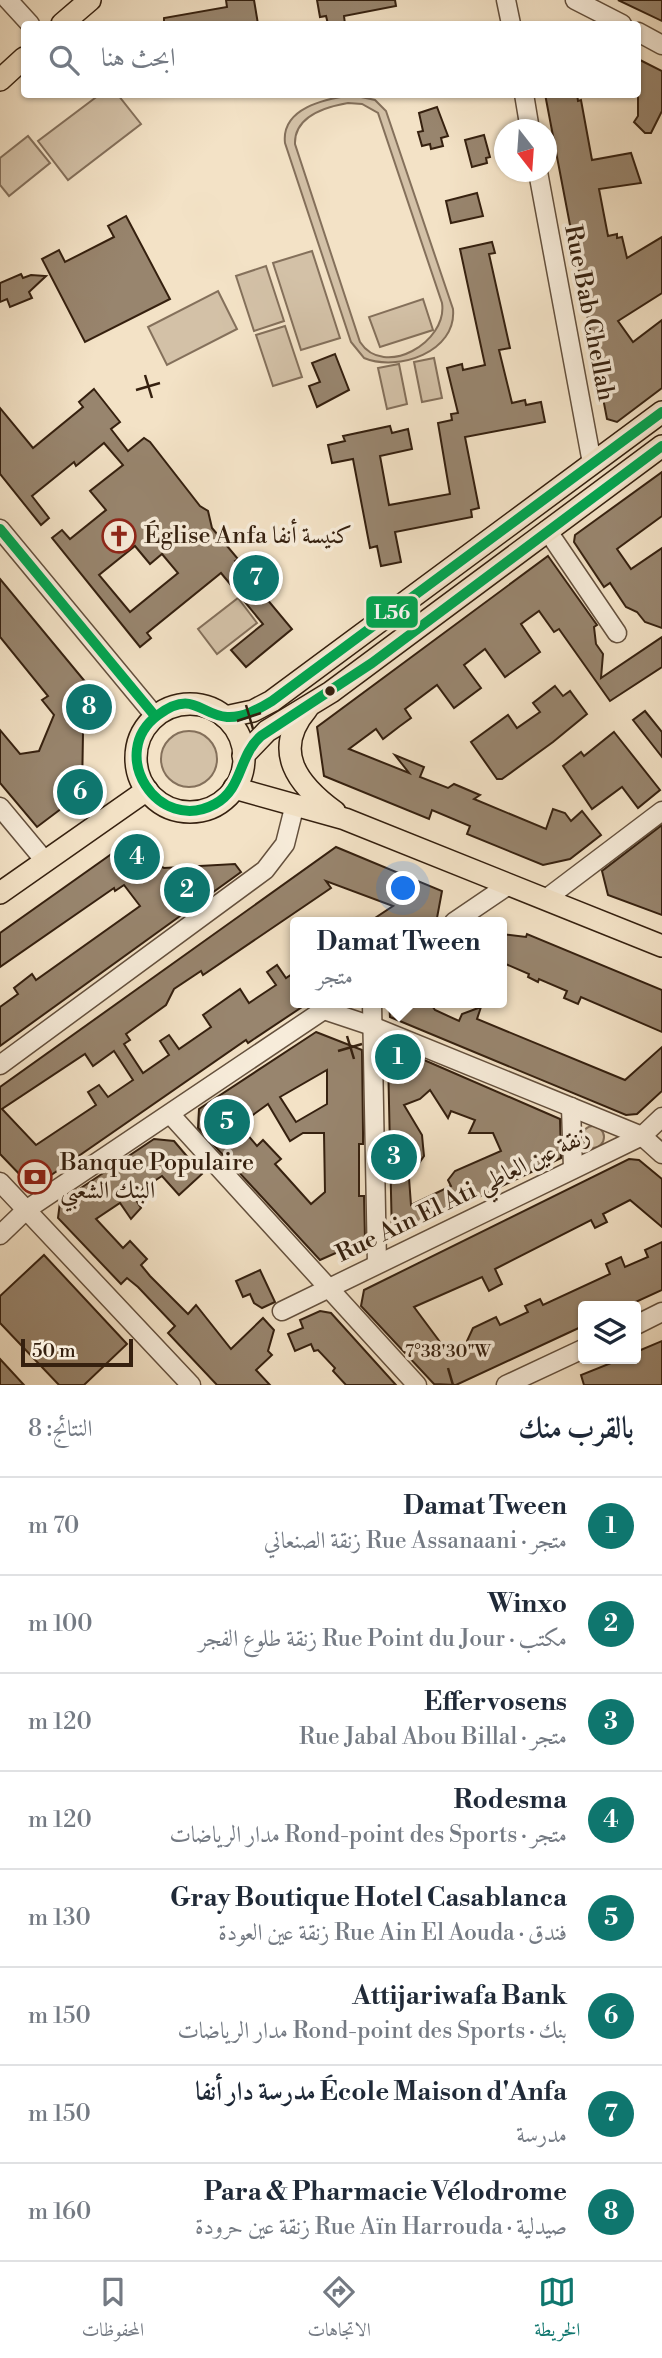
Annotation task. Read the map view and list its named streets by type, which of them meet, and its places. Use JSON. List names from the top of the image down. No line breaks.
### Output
{"streets":{"street":["Rue Bab Chellah","Rue Ain El Ati زنقة عين العاطي"]},"places":{"church":["Église Anfa كنيسة أنفا"],"bank":["Banque Populaire البنك الشعبي"]},"lines":["transit line L56"],"scale_bar":"50 m","north":"bottom","page":{"search":"ابحث هنا","pins":["7","8","6","4","2","1","5","3"],"popup":["Damat Tween","متجر"],"scale":"50 m","heading":["بالقرب منك","النتائج: 8"],"list":[{"mark":"1","name":"Damat Tween","note":"متجر · Rue Assanaani زنقة الصنعاني","value":"70 m"},{"mark":"2","name":"Winxo","note":"مكتب · Rue Point du Jour زنقة طلوع الفجر","value":"100 m"},{"mark":"3","name":"Effervosens","note":"متجر · Rue Jabal Abou Billal","value":"120 m"},{"mark":"4","name":"Rodesma","note":"متجر · Rond-point des Sports مدار الرياضات","value":"120 m"},{"mark":"5","name":"Gray Boutique Hotel Casablanca","note":"فندق · Rue Ain El Aouda زنقة عين العودة","value":"130 m"},{"mark":"6","name":"Attijariwafa Bank","note":"بنك · Rond-point des Sports مدار الرياضات","value":"150 m"},{"mark":"7","name":"École Maison d'Anfa مدرسة دار أنفا","note":"مدرسة","value":"150 m"},{"mark":"8","name":"Para & Pharmacie Vélodrome","note":"صيدلية · Rue Aïn Harrouda زنقة عين حرودة","value":"160 m"}],"nav":["الخريطة","الاتجاهات","المحفوظات"]},"coordinates":["7°38'30\"W"]}
